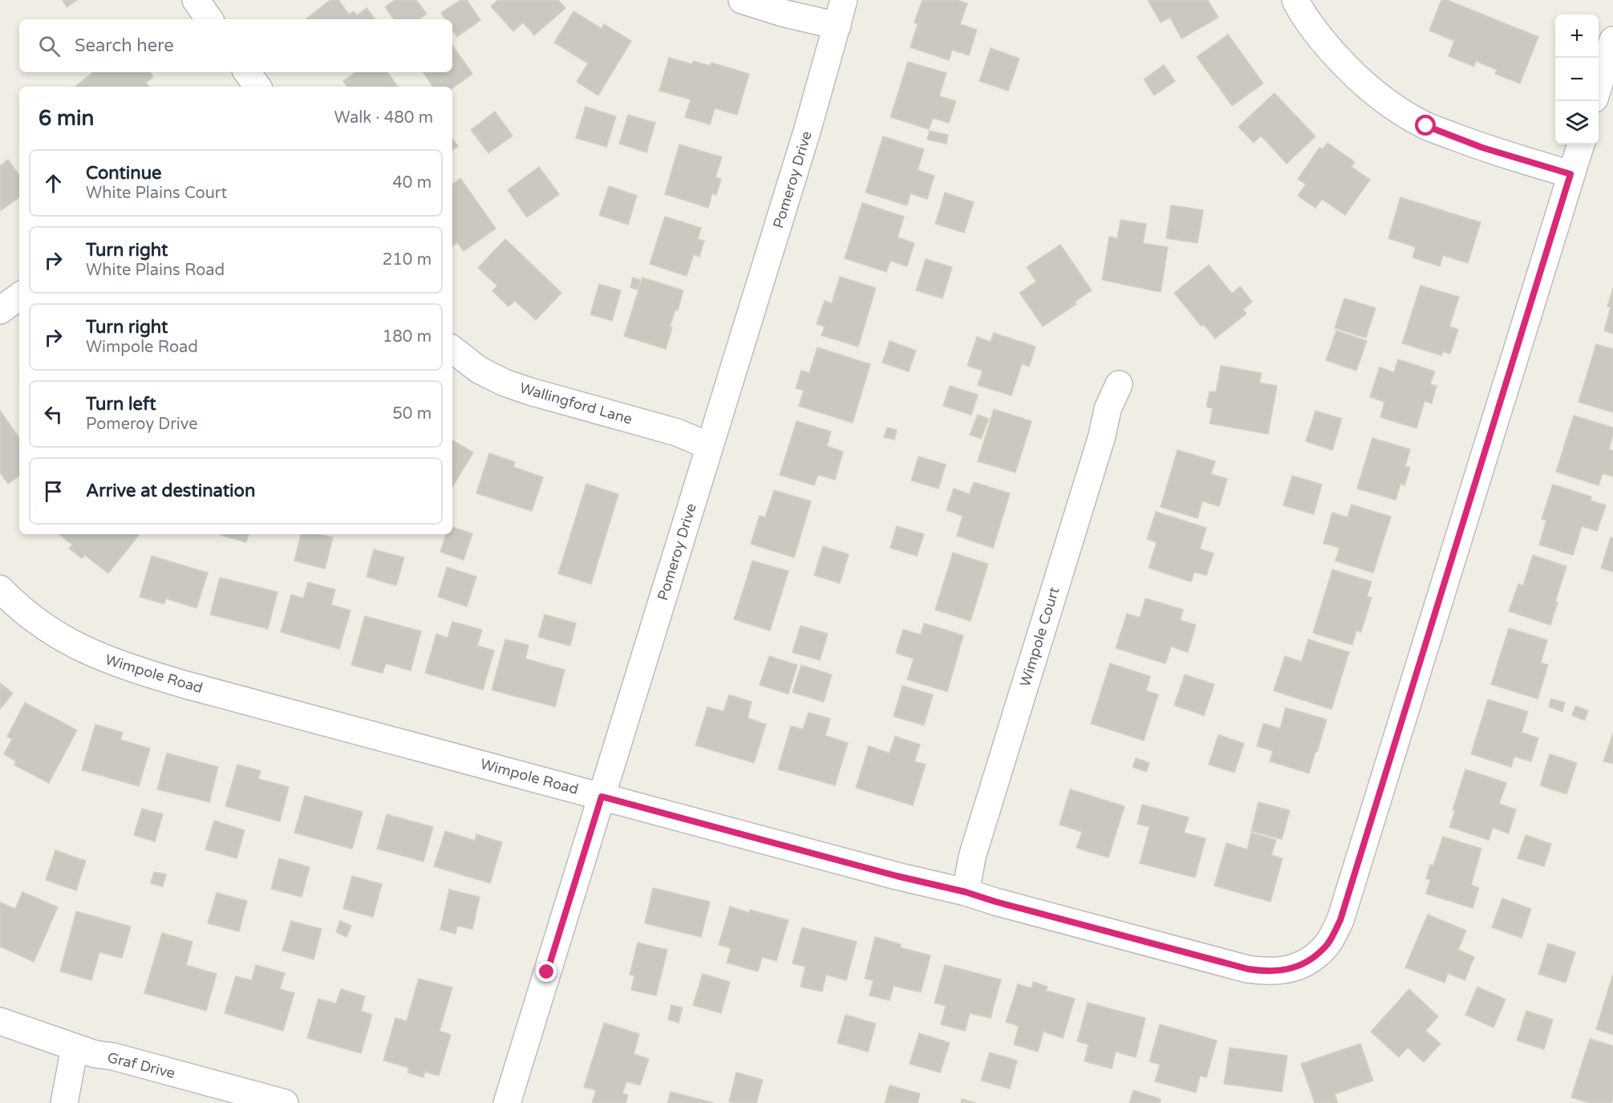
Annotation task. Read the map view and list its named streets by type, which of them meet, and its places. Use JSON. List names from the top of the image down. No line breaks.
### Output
{"streets":{"street":["Pomeroy Drive","Wallingford Lane","Wimpole Court","Wimpole Road","Graf Drive"]},"crossings":[["Pomeroy Drive","Wallingford Lane"],["Pomeroy Drive","Wimpole Road"],["Wimpole Court","Wimpole Road"]],"page":{"map_buttons":["+","−"],"search":"Search here","heading":["6 min","Walk · 480 m"],"list":[["Continue","White Plains Court","40 m"],["Turn right","White Plains Road","210 m"],["Turn right","Wimpole Road","180 m"],["Turn left","Pomeroy Drive","50 m"],"Arrive at destination"]}}
